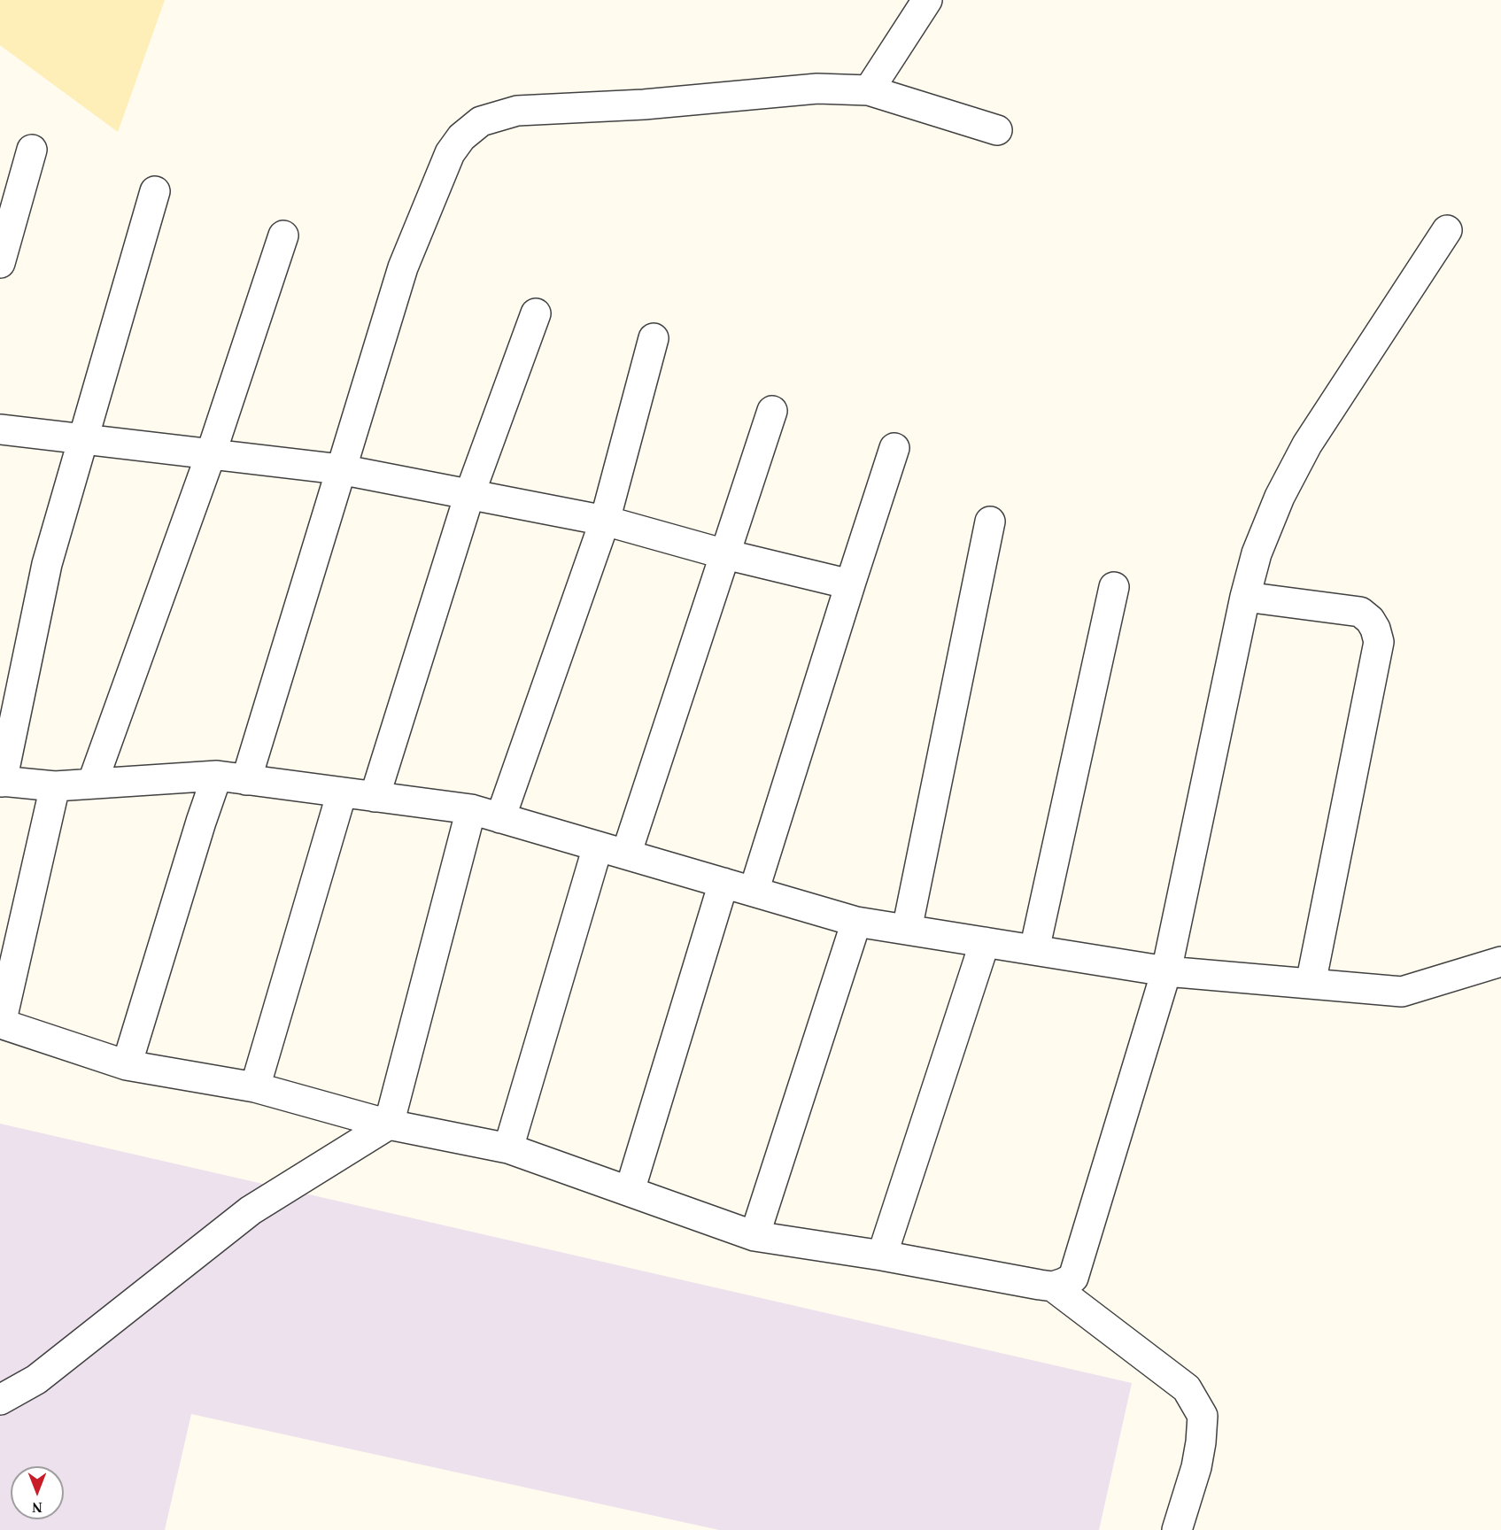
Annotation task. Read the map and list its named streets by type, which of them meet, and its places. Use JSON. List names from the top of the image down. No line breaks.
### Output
{"north":"bottom"}
